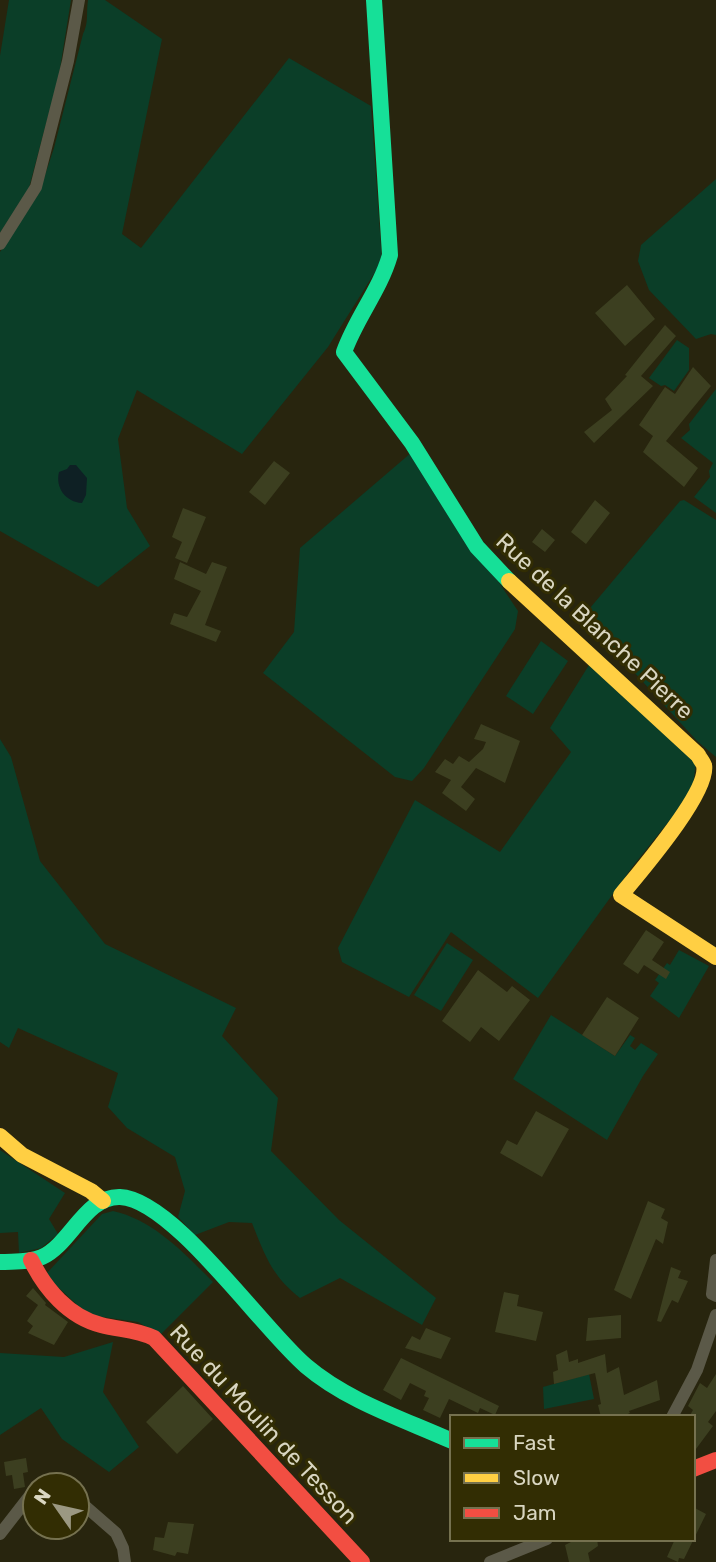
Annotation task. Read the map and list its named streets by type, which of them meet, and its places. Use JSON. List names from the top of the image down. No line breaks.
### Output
{"streets":{"street":["Rue de la Blanche Pierre","Rue du Moulin de Tesson"]},"legend":["Fast","Slow","Jam"],"north":"top left"}
